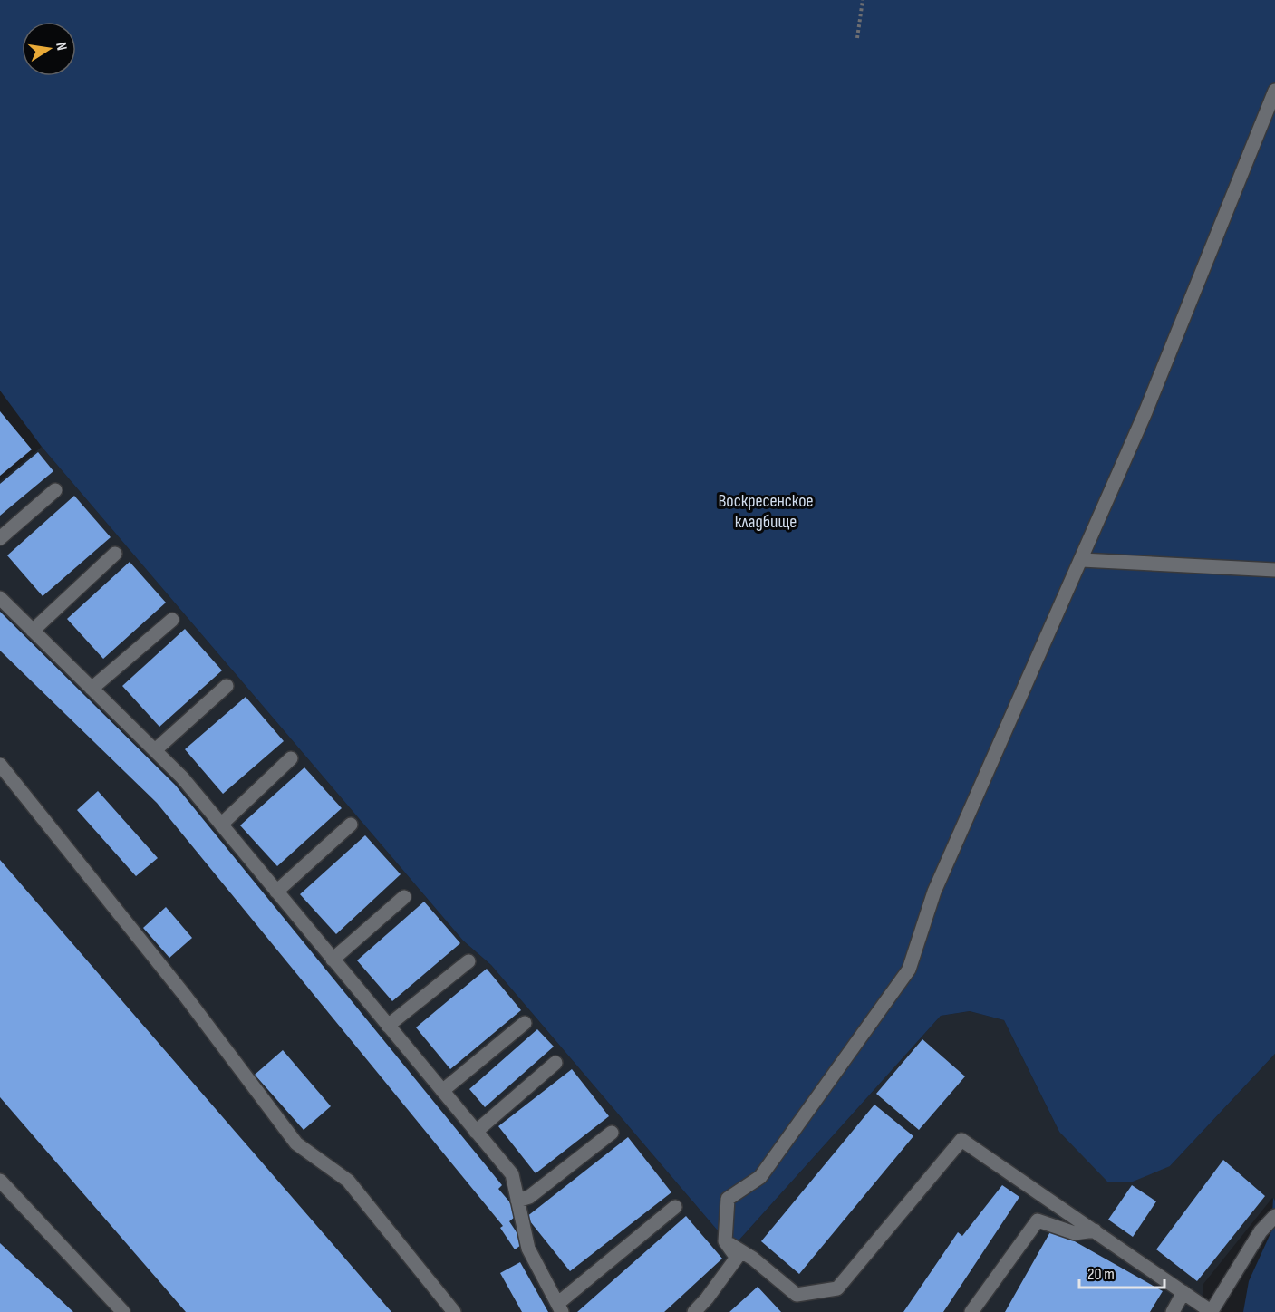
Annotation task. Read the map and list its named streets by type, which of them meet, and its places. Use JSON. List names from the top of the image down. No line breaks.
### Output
{"parks":["Воскресенское кладбище"],"scale_bar":"20 m","north":"right"}
